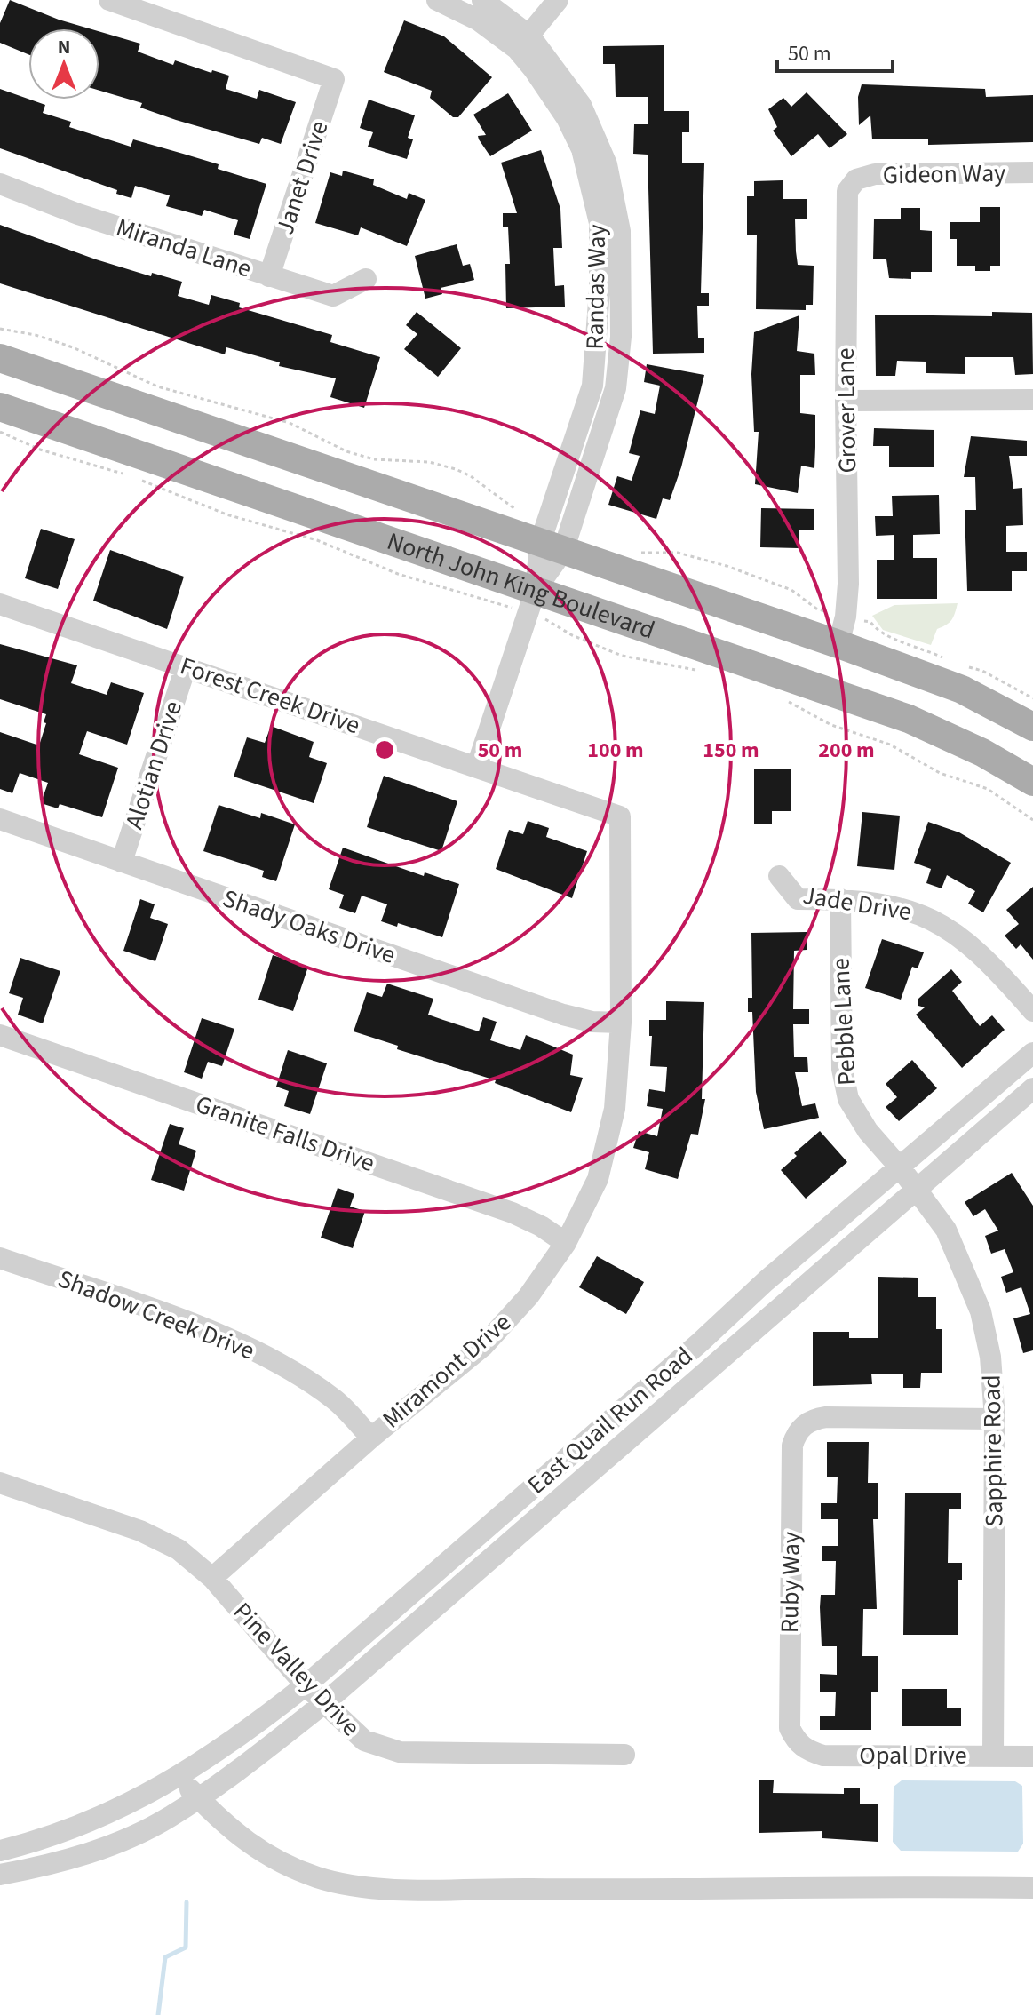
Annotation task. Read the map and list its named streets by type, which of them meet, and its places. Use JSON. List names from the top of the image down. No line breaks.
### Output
{"streets":{"main road":["North John King Boulevard"],"street":["Gideon Way","Janet Drive","Miranda Lane","Randas Way","Grover Lane","Forest Creek Drive","Alotian Drive","Jade Drive","Shady Oaks Drive","Pebble Lane","Granite Falls Drive","Shadow Creek Drive","Miramont Drive","East Quail Run Road","Sapphire Road","Ruby Way","Pine Valley Drive","Opal Drive"]},"crossings":[["Gideon Way","Grover Lane"],["Janet Drive","Miranda Lane"],["Randas Way","North John King Boulevard"],["Randas Way","Forest Creek Drive"],["Grover Lane","North John King Boulevard"],["Forest Creek Drive","Alotian Drive"],["Forest Creek Drive","Miramont Drive"],["Alotian Drive","Shady Oaks Drive"],["Jade Drive","Pebble Lane"],["Shady Oaks Drive","Miramont Drive"],["Pebble Lane","East Quail Run Road"],["Pebble Lane","Sapphire Road"],["Granite Falls Drive","Miramont Drive"],["Shadow Creek Drive","Miramont Drive"],["Miramont Drive","Pine Valley Drive"],["East Quail Run Road","Sapphire Road"],["East Quail Run Road","Pine Valley Drive"],["Sapphire Road","Ruby Way"],["Sapphire Road","Opal Drive"],["Ruby Way","Opal Drive"]],"scale_bar":"50 m","north":"top","rings":["50 m","100 m","150 m","200 m"]}
